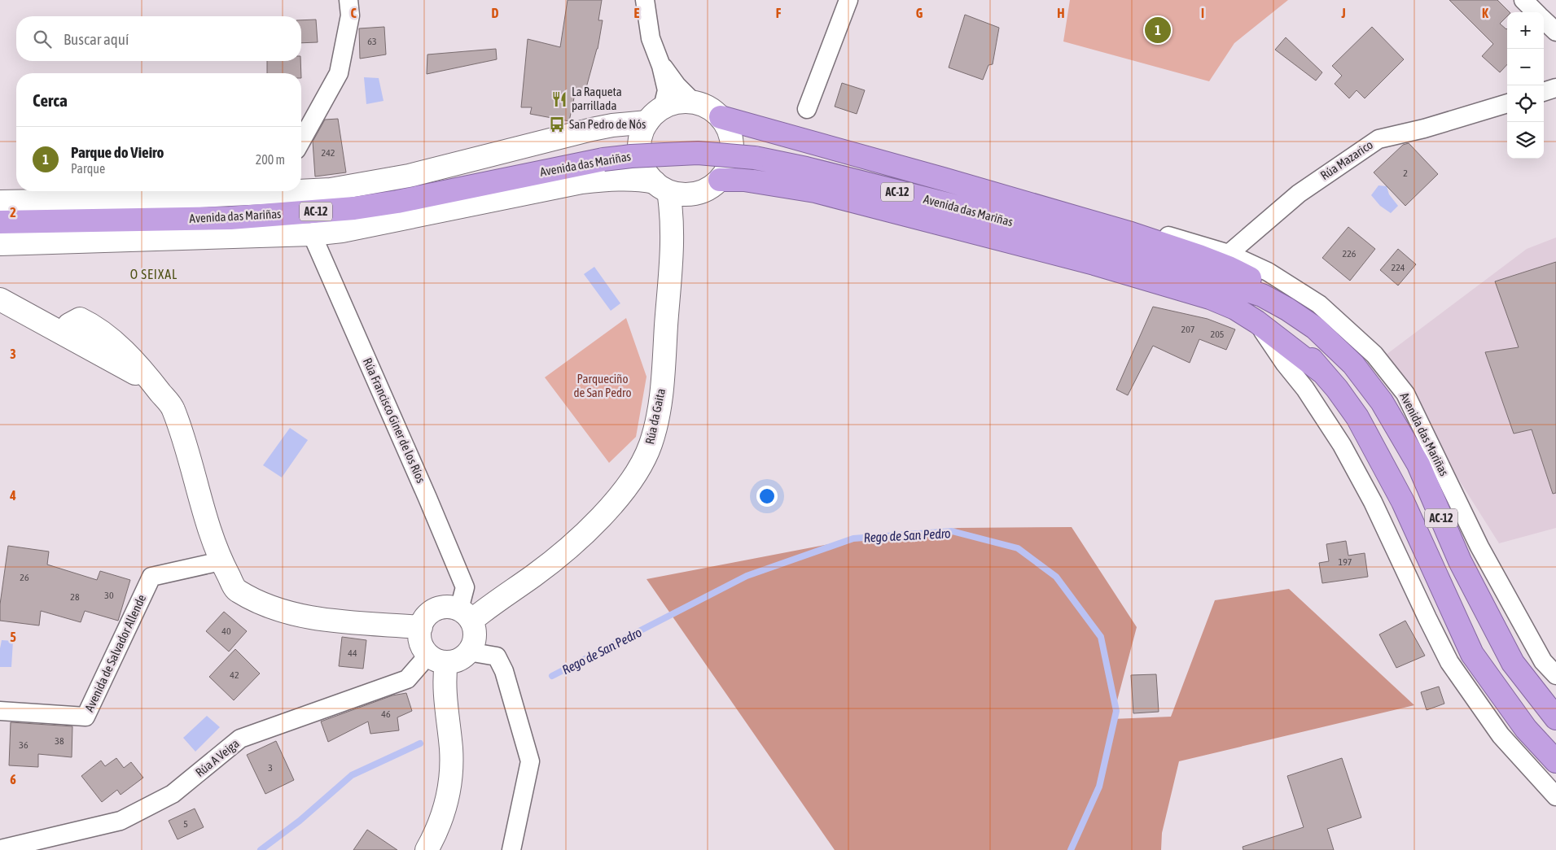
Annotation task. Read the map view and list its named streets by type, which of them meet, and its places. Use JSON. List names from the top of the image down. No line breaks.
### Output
{"streets":{"highway":["Avenida das Mariñas","AC-12"],"street":["Rúa Mazarico","Rúa da Gaita","Rúa Francisco Giner de los Ríos","Avenida de Salvador Allende","Rúa A Veiga"]},"crossings":[["Rúa Mazarico","Avenida das Mariñas"],["Rúa da Gaita","Rúa Francisco Giner de los Ríos"],["Rúa da Gaita","Rúa A Veiga"],["Rúa Francisco Giner de los Ríos","Rúa A Veiga"]],"districts":["O SEIXAL"],"water":["Rego de San Pedro"],"parks":["Parqueciño de San Pedro"],"places":{"restaurant":["La Raqueta parrillada"],"bus stop":["San Pedro de Nós"]},"house_numbers":["63","242","2","226","224","207","205","197","26","30","28","40","44","42","46","38","36","3","5"],"page":{"map_buttons":["+","−"],"pins":"1","search":"Buscar aquí","heading":"Cerca","list":[{"mark":"1","name":"Parque do Vieiro","note":"Parque","value":"200 m"}]},"grid":{"columns":["C","D","E","F","G","H","I","J","K"],"rows":["2","3","4","5","6"]}}
